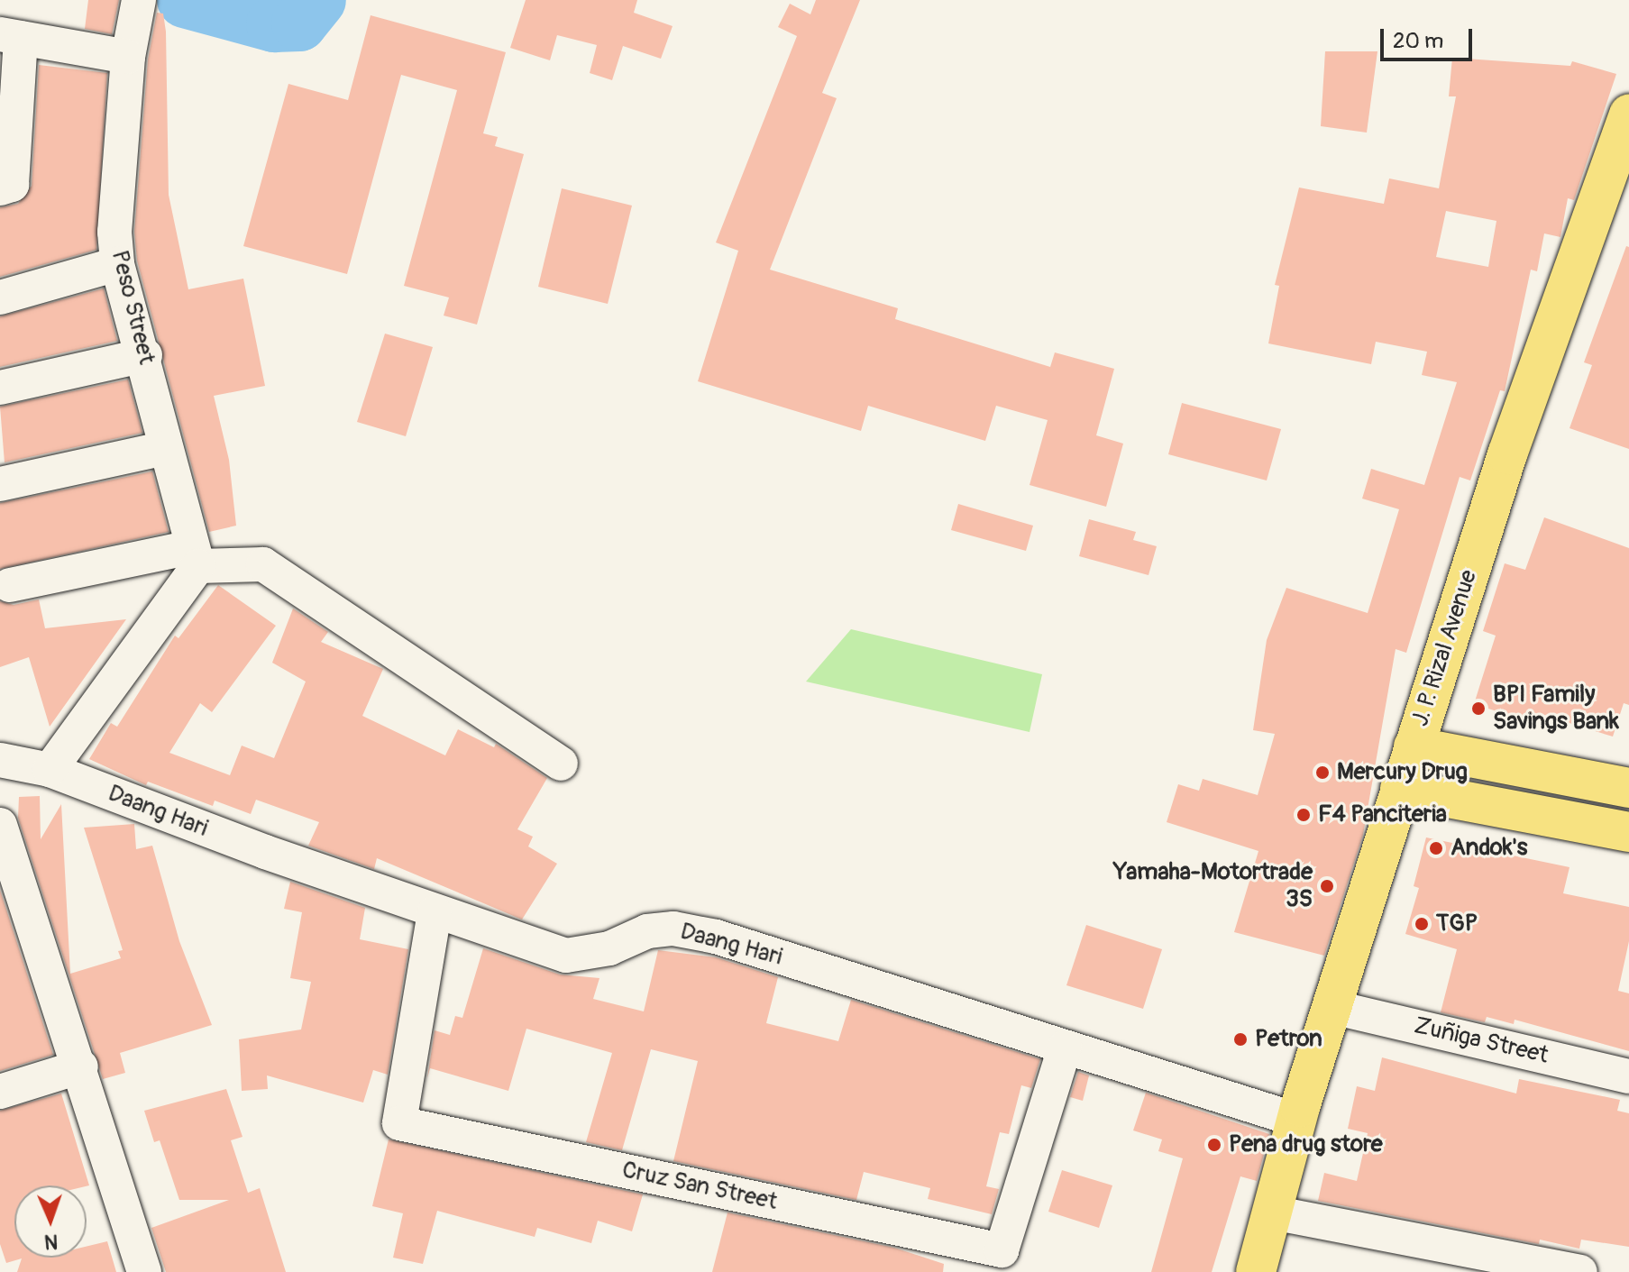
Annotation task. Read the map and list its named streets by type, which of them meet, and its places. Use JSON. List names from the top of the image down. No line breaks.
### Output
{"streets":{"main road":["J. P. Rizal Avenue"],"street":["Peso Street","Daang Hari","Zuñiga Street","Cruz San Street"]},"crossings":[["J. P. Rizal Avenue","Daang Hari"],["J. P. Rizal Avenue","Zuñiga Street"],["Daang Hari","Cruz San Street"]],"places":["BPI Family Savings Bank","Mercury Drug","F4 Panciteria","Andok's","Yamaha-Motortrade 3S","TGP","Petron","Pena drug store"],"scale_bar":"20 m","north":"bottom"}
